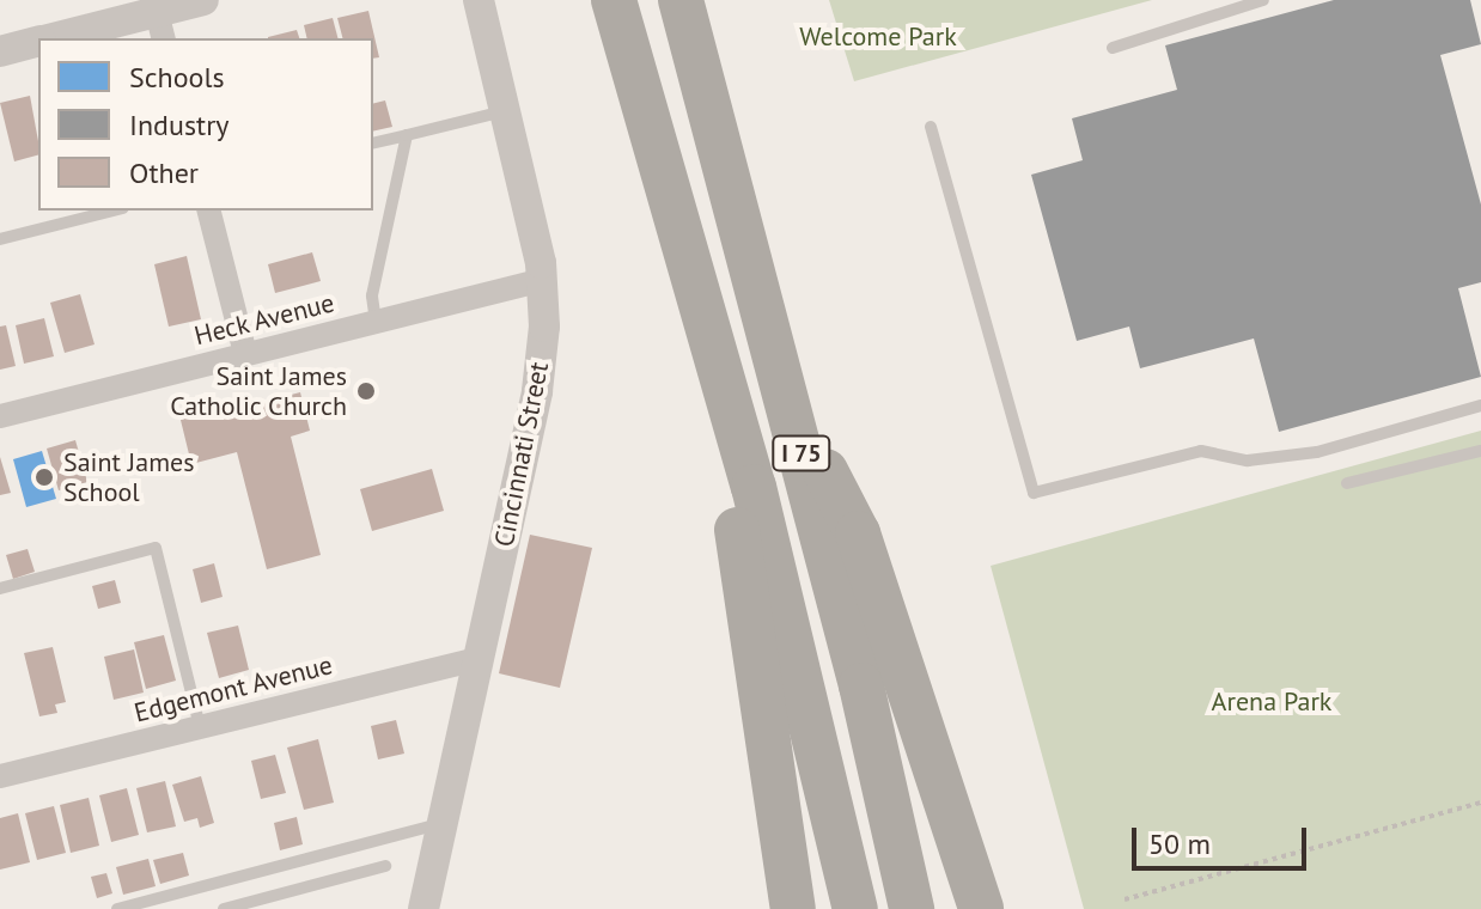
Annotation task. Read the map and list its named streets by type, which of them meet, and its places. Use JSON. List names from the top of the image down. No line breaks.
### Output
{"streets":{"highway":["I 75"],"street":["Heck Avenue","Cincinnati Street","Edgemont Avenue"]},"crossings":[["Heck Avenue","Cincinnati Street"],["Cincinnati Street","Edgemont Avenue"]],"parks":["Welcome Park","Arena Park"],"places":["Saint James Catholic Church","Saint James School"],"legend":["Schools","Industry","Other"],"scale_bar":"50 m"}
